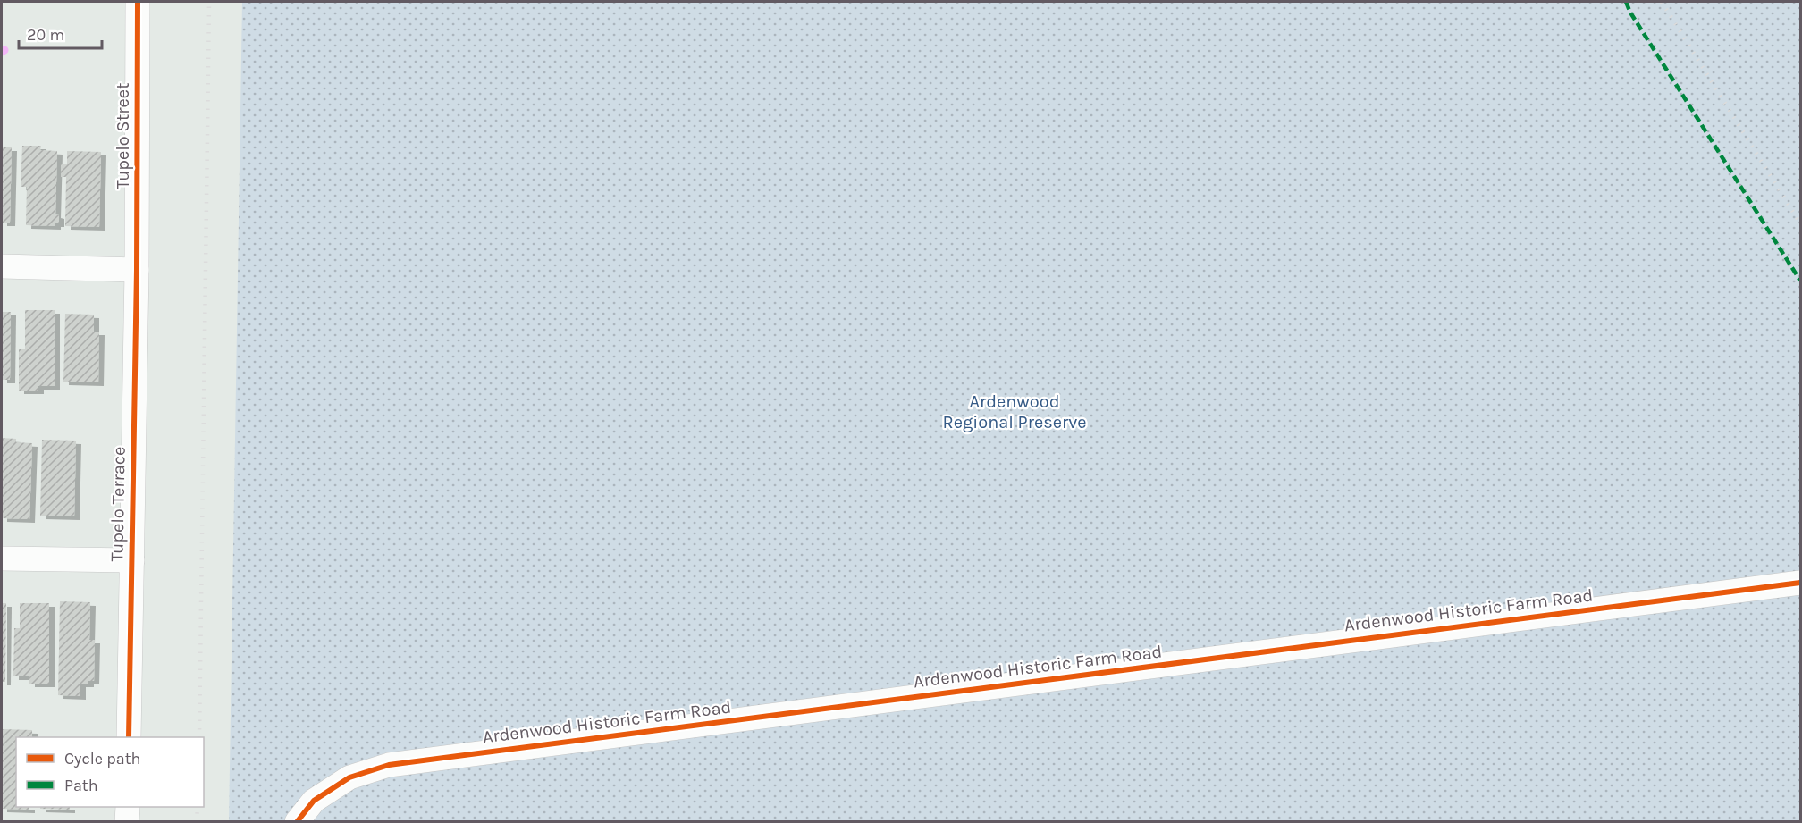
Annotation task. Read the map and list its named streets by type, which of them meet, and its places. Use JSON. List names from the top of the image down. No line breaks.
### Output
{"streets":{"street":["Tupelo Street","Tupelo Terrace","Ardenwood Historic Farm Road"]},"crossings":[["Tupelo Street","Tupelo Terrace"]],"parks":["Ardenwood Regional Preserve"],"legend":["Cycle path","Path"],"scale_bar":"20 m"}
